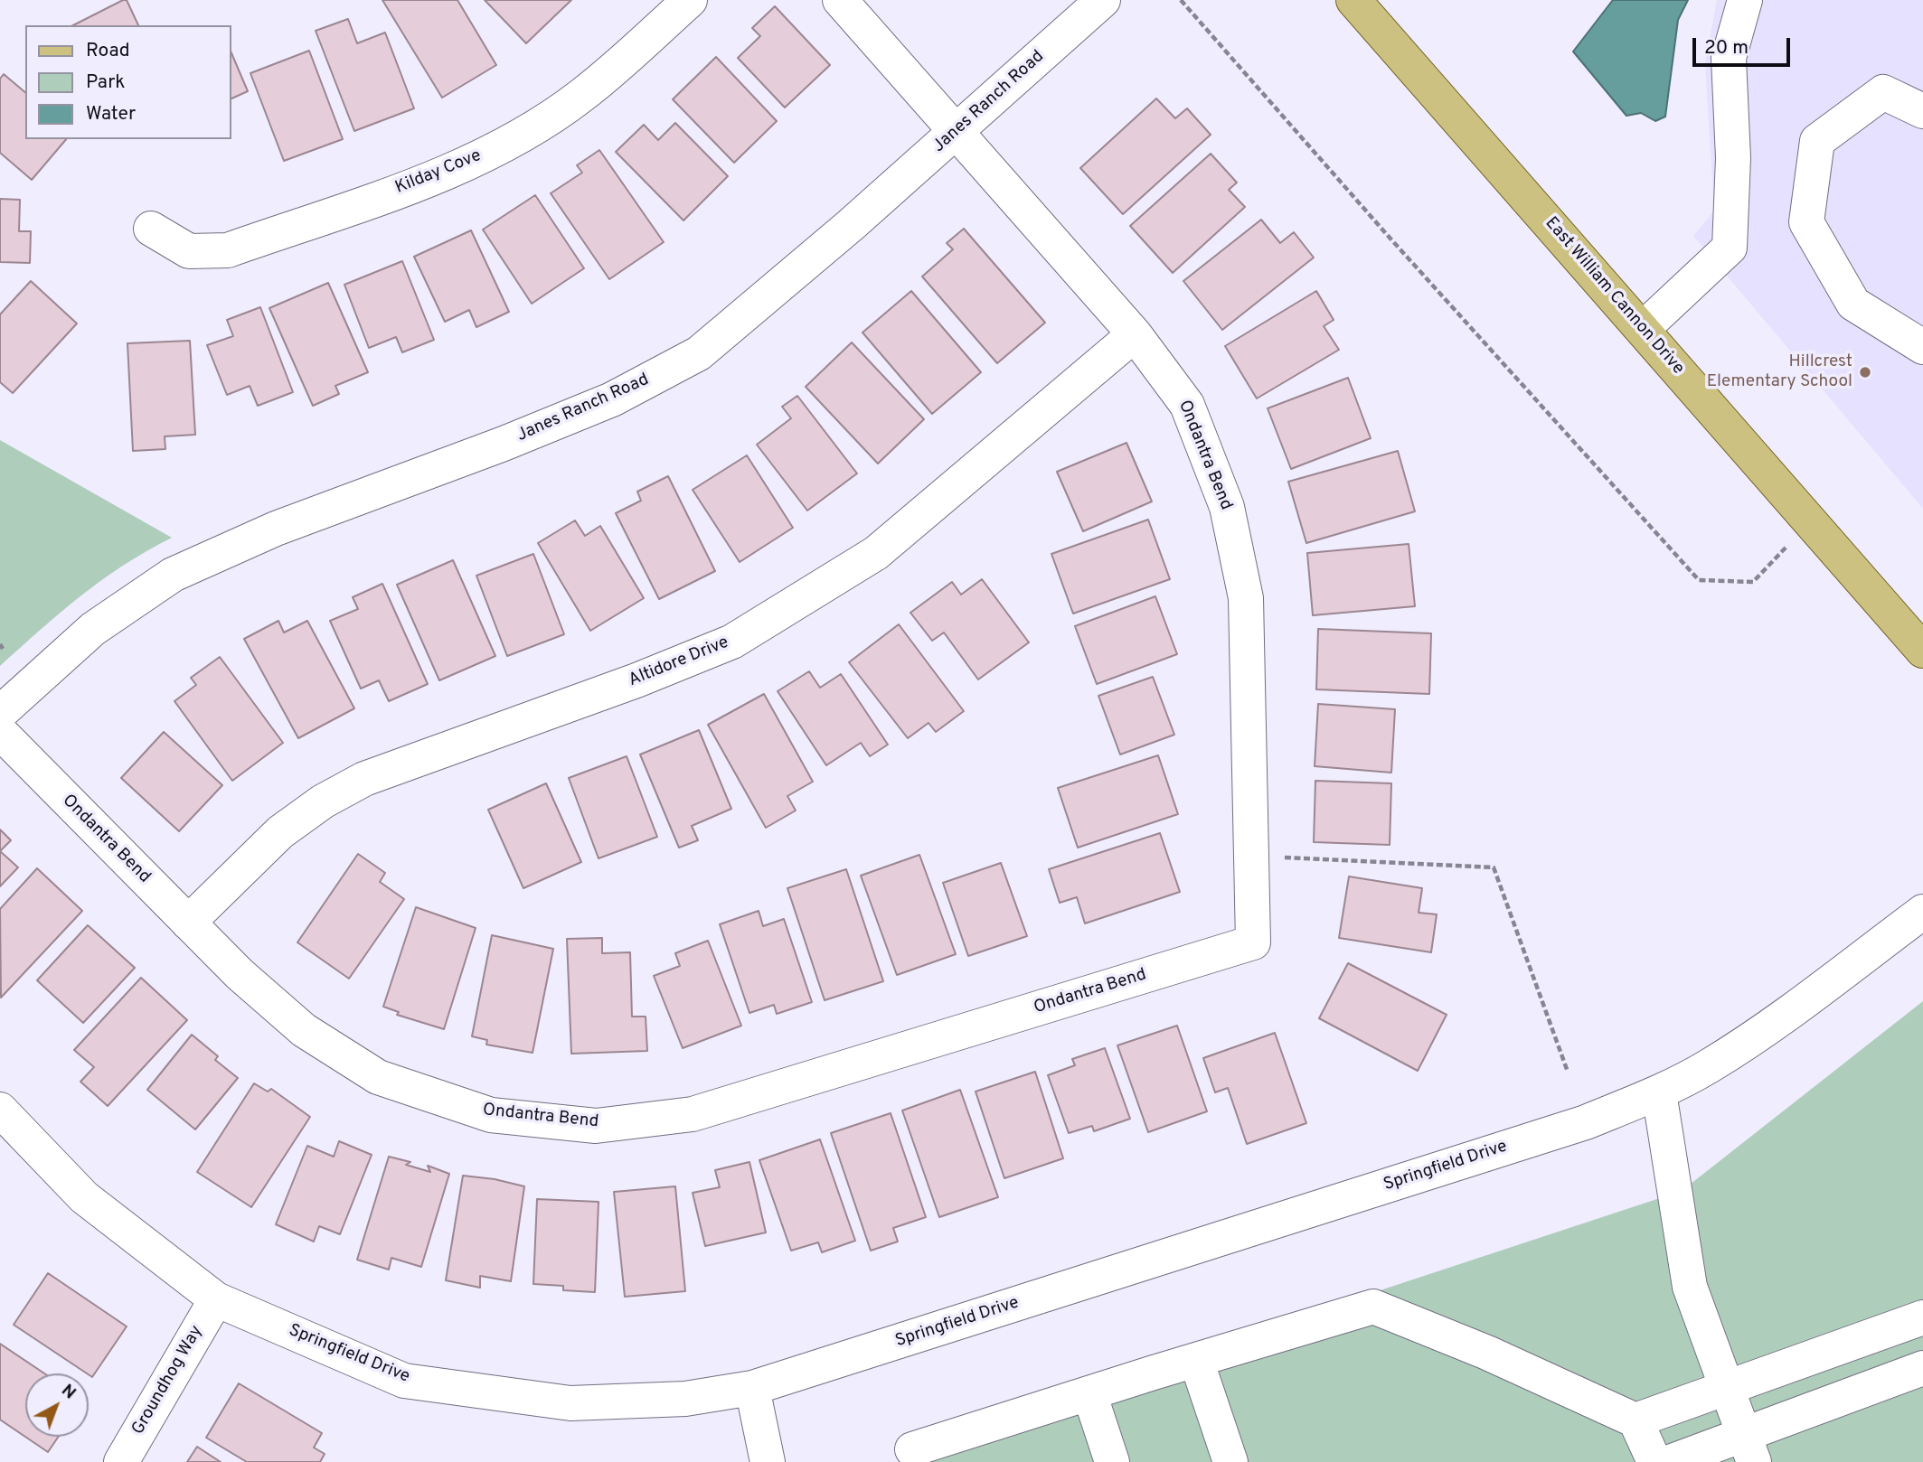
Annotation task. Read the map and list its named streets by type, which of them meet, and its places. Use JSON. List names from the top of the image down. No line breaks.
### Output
{"streets":{"main road":["East William Cannon Drive"],"street":["Janes Ranch Road","Kilday Cove","Ondantra Bend","Altidore Drive","Springfield Drive","Groundhog Way"]},"crossings":[["Janes Ranch Road","Ondantra Bend"],["Ondantra Bend","Altidore Drive"],["Springfield Drive","Groundhog Way"]],"places":["Hillcrest Elementary School"],"legend":["Road","Park","Water"],"scale_bar":"20 m","north":"top right"}
